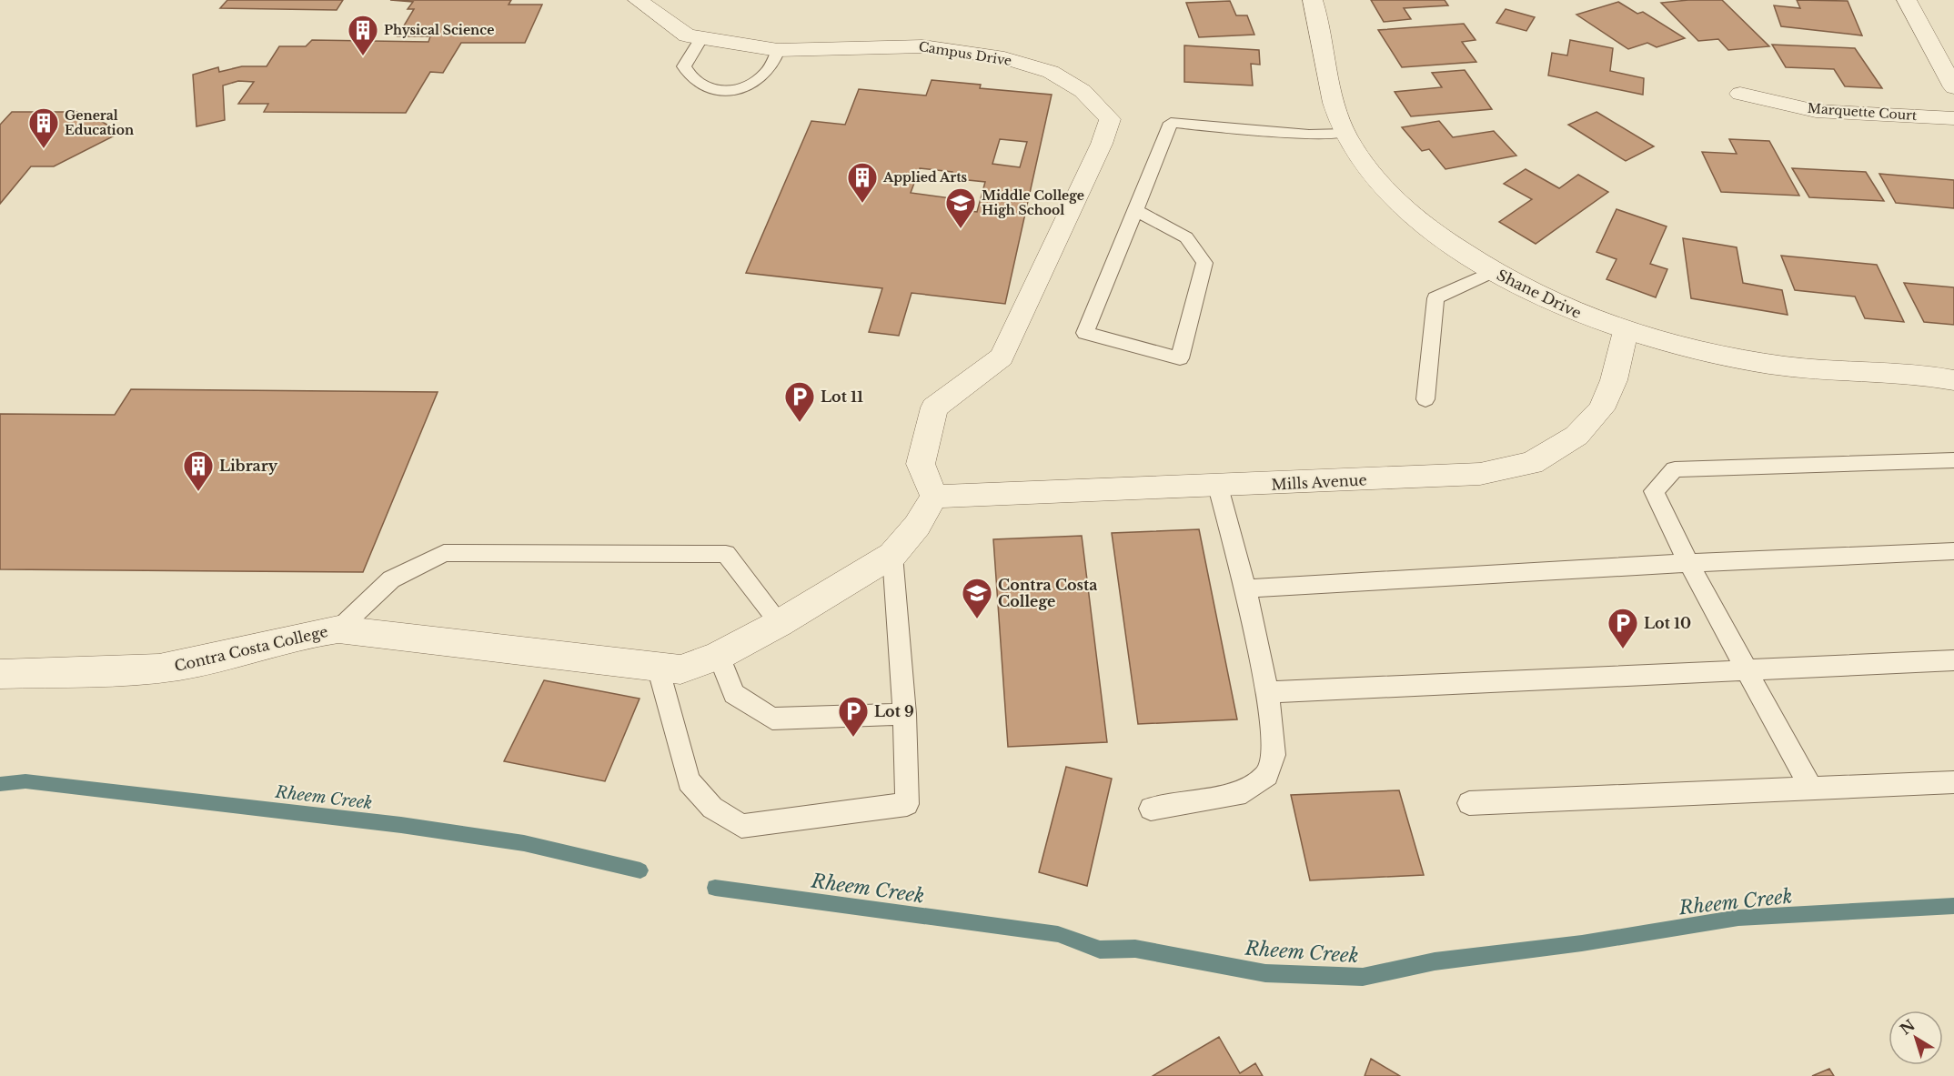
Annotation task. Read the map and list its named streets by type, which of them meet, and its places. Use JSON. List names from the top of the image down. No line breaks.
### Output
{"streets":{"street":["Campus Drive","Marquette Court","Shane Drive","Mills Avenue","Contra Costa College"]},"crossings":[["Campus Drive","Mills Avenue"],["Campus Drive","Contra Costa College"],["Shane Drive","Mills Avenue"],["Mills Avenue","Contra Costa College"]],"water":["Rheem Creek"],"places":{"building":["Physical Science","General Education","Applied Arts","Library"],"school or university":["Middle College High School","Contra Costa College"],"parking":["Lot 11","Lot 10","Lot 9"]},"north":"top left"}
